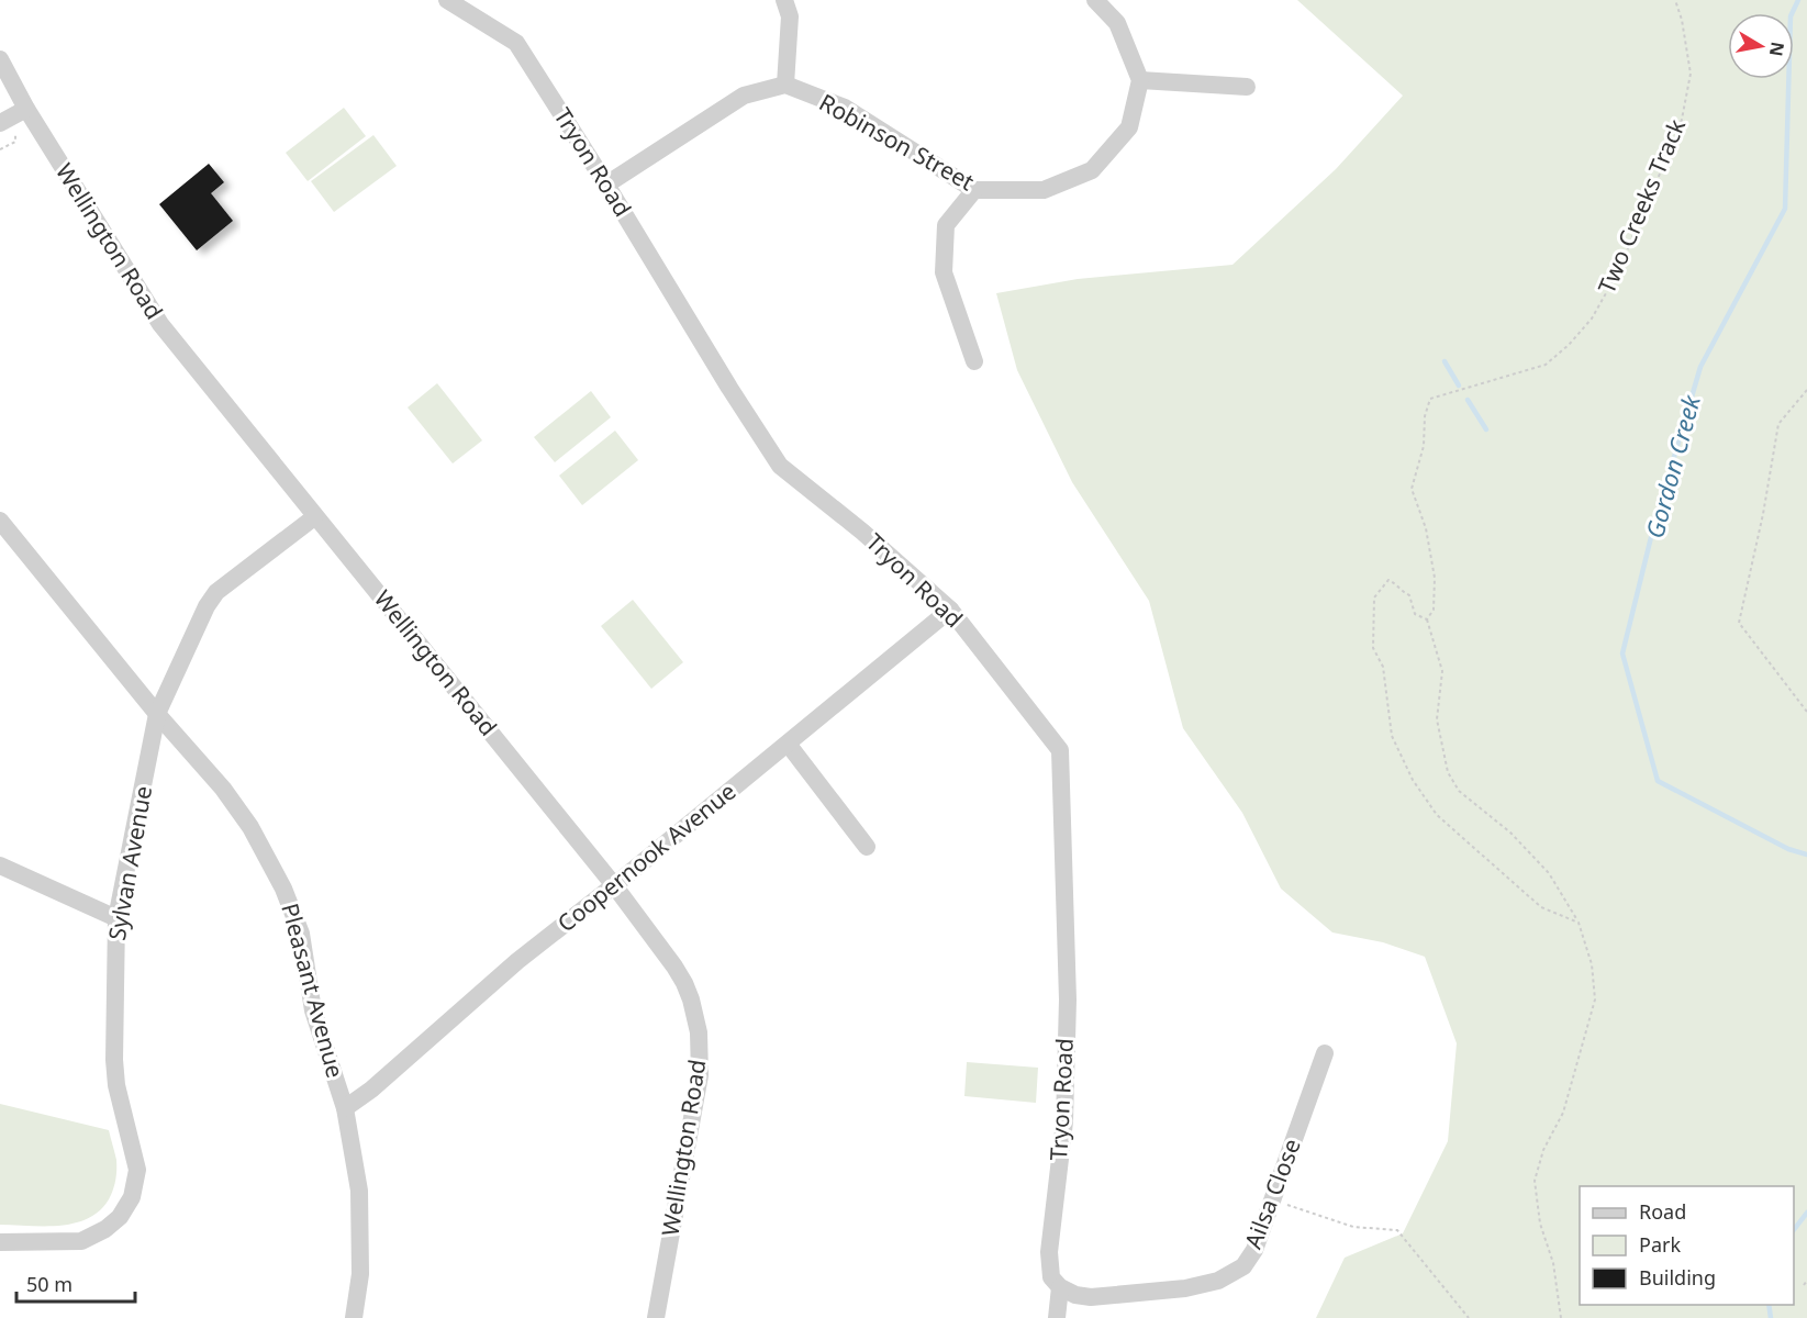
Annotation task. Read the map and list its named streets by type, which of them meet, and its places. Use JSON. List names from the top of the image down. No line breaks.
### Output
{"streets":{"street":["Robinson Street","Tryon Road","Wellington Road","Coopernook Avenue","Sylvan Avenue","Pleasant Avenue","Ailsa Close"],"path":["Two Creeks Track"]},"crossings":[["Tryon Road","Coopernook Avenue"],["Tryon Road","Ailsa Close"],["Wellington Road","Coopernook Avenue"],["Wellington Road","Sylvan Avenue"],["Coopernook Avenue","Pleasant Avenue"],["Sylvan Avenue","Pleasant Avenue"]],"water":["Gordon Creek"],"legend":["Road","Park","Building"],"scale_bar":"50 m","north":"right"}
